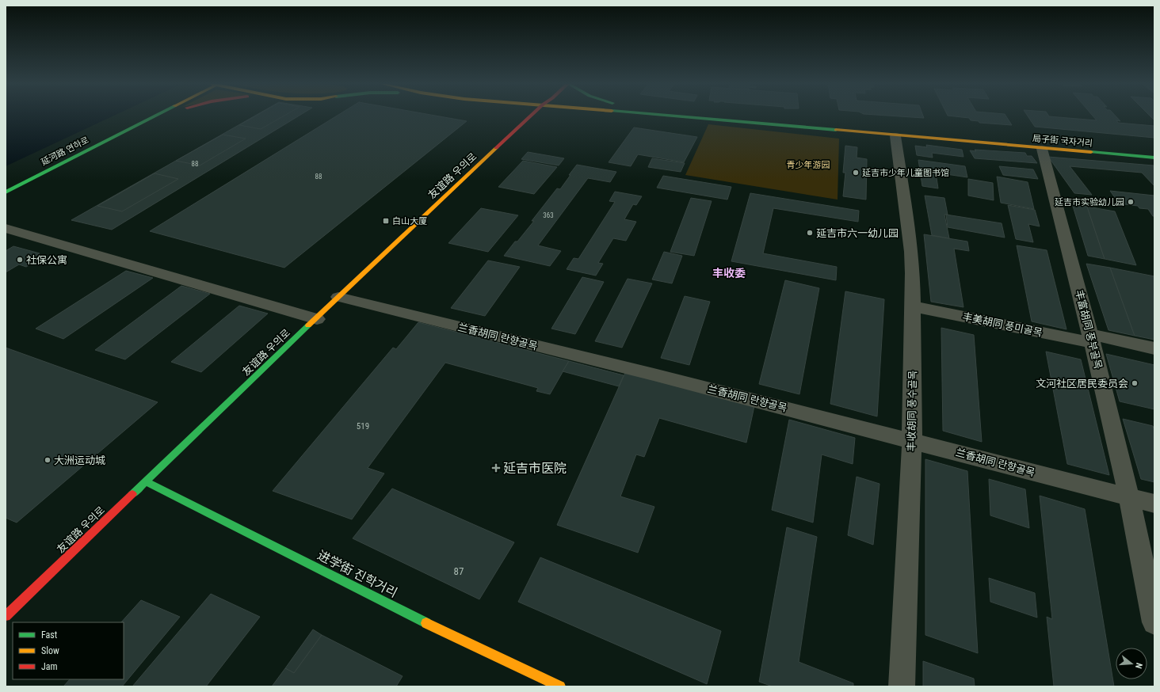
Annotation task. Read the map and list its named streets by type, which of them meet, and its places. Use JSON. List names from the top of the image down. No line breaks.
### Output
{"streets":{"main road":["局子街 국자거리","延河路 연하로","友谊路 우의로","进学街 진학거리"],"street":["丰美胡同 풍미골목","丰富胡同 풍부골목","兰香胡同 란향골목","丰收胡同 풍수골목"]},"crossings":[["局子街 국자거리","丰富胡同 풍부골목"],["局子街 국자거리","丰收胡同 풍수골목"],["友谊路 우의로","兰香胡同 란향골목"],["友谊路 우의로","进学街 진학거리"],["丰美胡同 풍미골목","丰富胡同 풍부골목"],["丰美胡同 풍미골목","丰收胡同 풍수골목"],["丰富胡同 풍부골목","兰香胡同 란향골목"],["兰香胡同 란향골목","丰收胡同 풍수골목"]],"districts":["丰收委"],"parks":["青少年游园"],"places":{"other":["延吉市少年儿童图书馆","延吉市实验幼儿园","延吉市六一幼儿园","社保公寓","文河社区居民委员会","大洲运动城"],"transit":["白山大厦"],"health":["延吉市医院"]},"house_numbers":["88","88","363","519","87"],"legend":["Fast","Slow","Jam"],"north":"right"}
